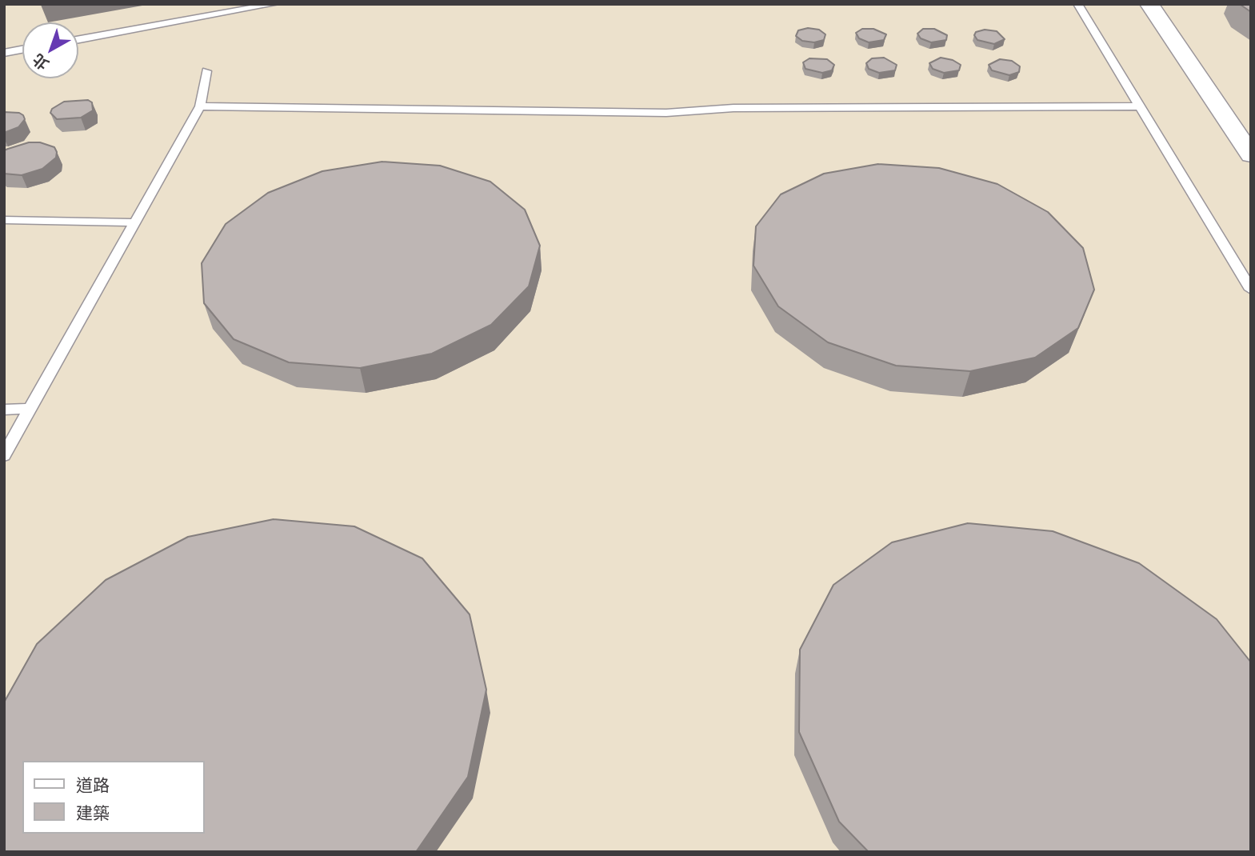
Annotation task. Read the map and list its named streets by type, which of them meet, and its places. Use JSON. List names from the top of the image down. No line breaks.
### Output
{"legend":["道路","建築"],"north":"bottom left"}
